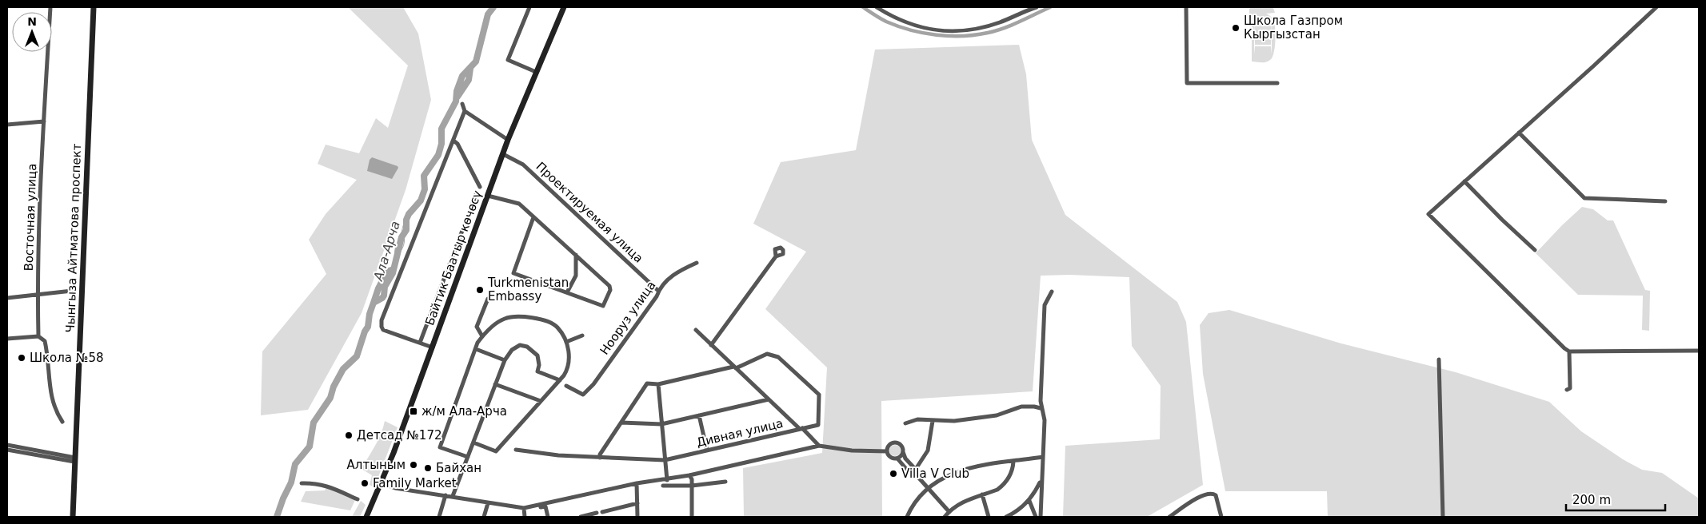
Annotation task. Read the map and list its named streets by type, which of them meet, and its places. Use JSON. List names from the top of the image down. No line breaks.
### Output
{"streets":{"main road":["Чынгыза Айтматова проспект","Байтик Баатыр көчөсү"],"street":["Проектируемая улица","Восточная улица","Нооруз улица","Дивная улица"]},"crossings":[["Проектируемая улица","Байтик Баатыр көчөсү"],["Проектируемая улица","Нооруз улица"]],"water":["Ала-Арча"],"places":{"other":["Школа Газпром Кыргызстан","Turkmenistan Embassy","Школа №58","Детсад №172","Алтыным","Байхан","Villa V Club","Family Market"],"transit":["ж/м Ала-Арча"]},"scale_bar":"200 m","north":"top"}
